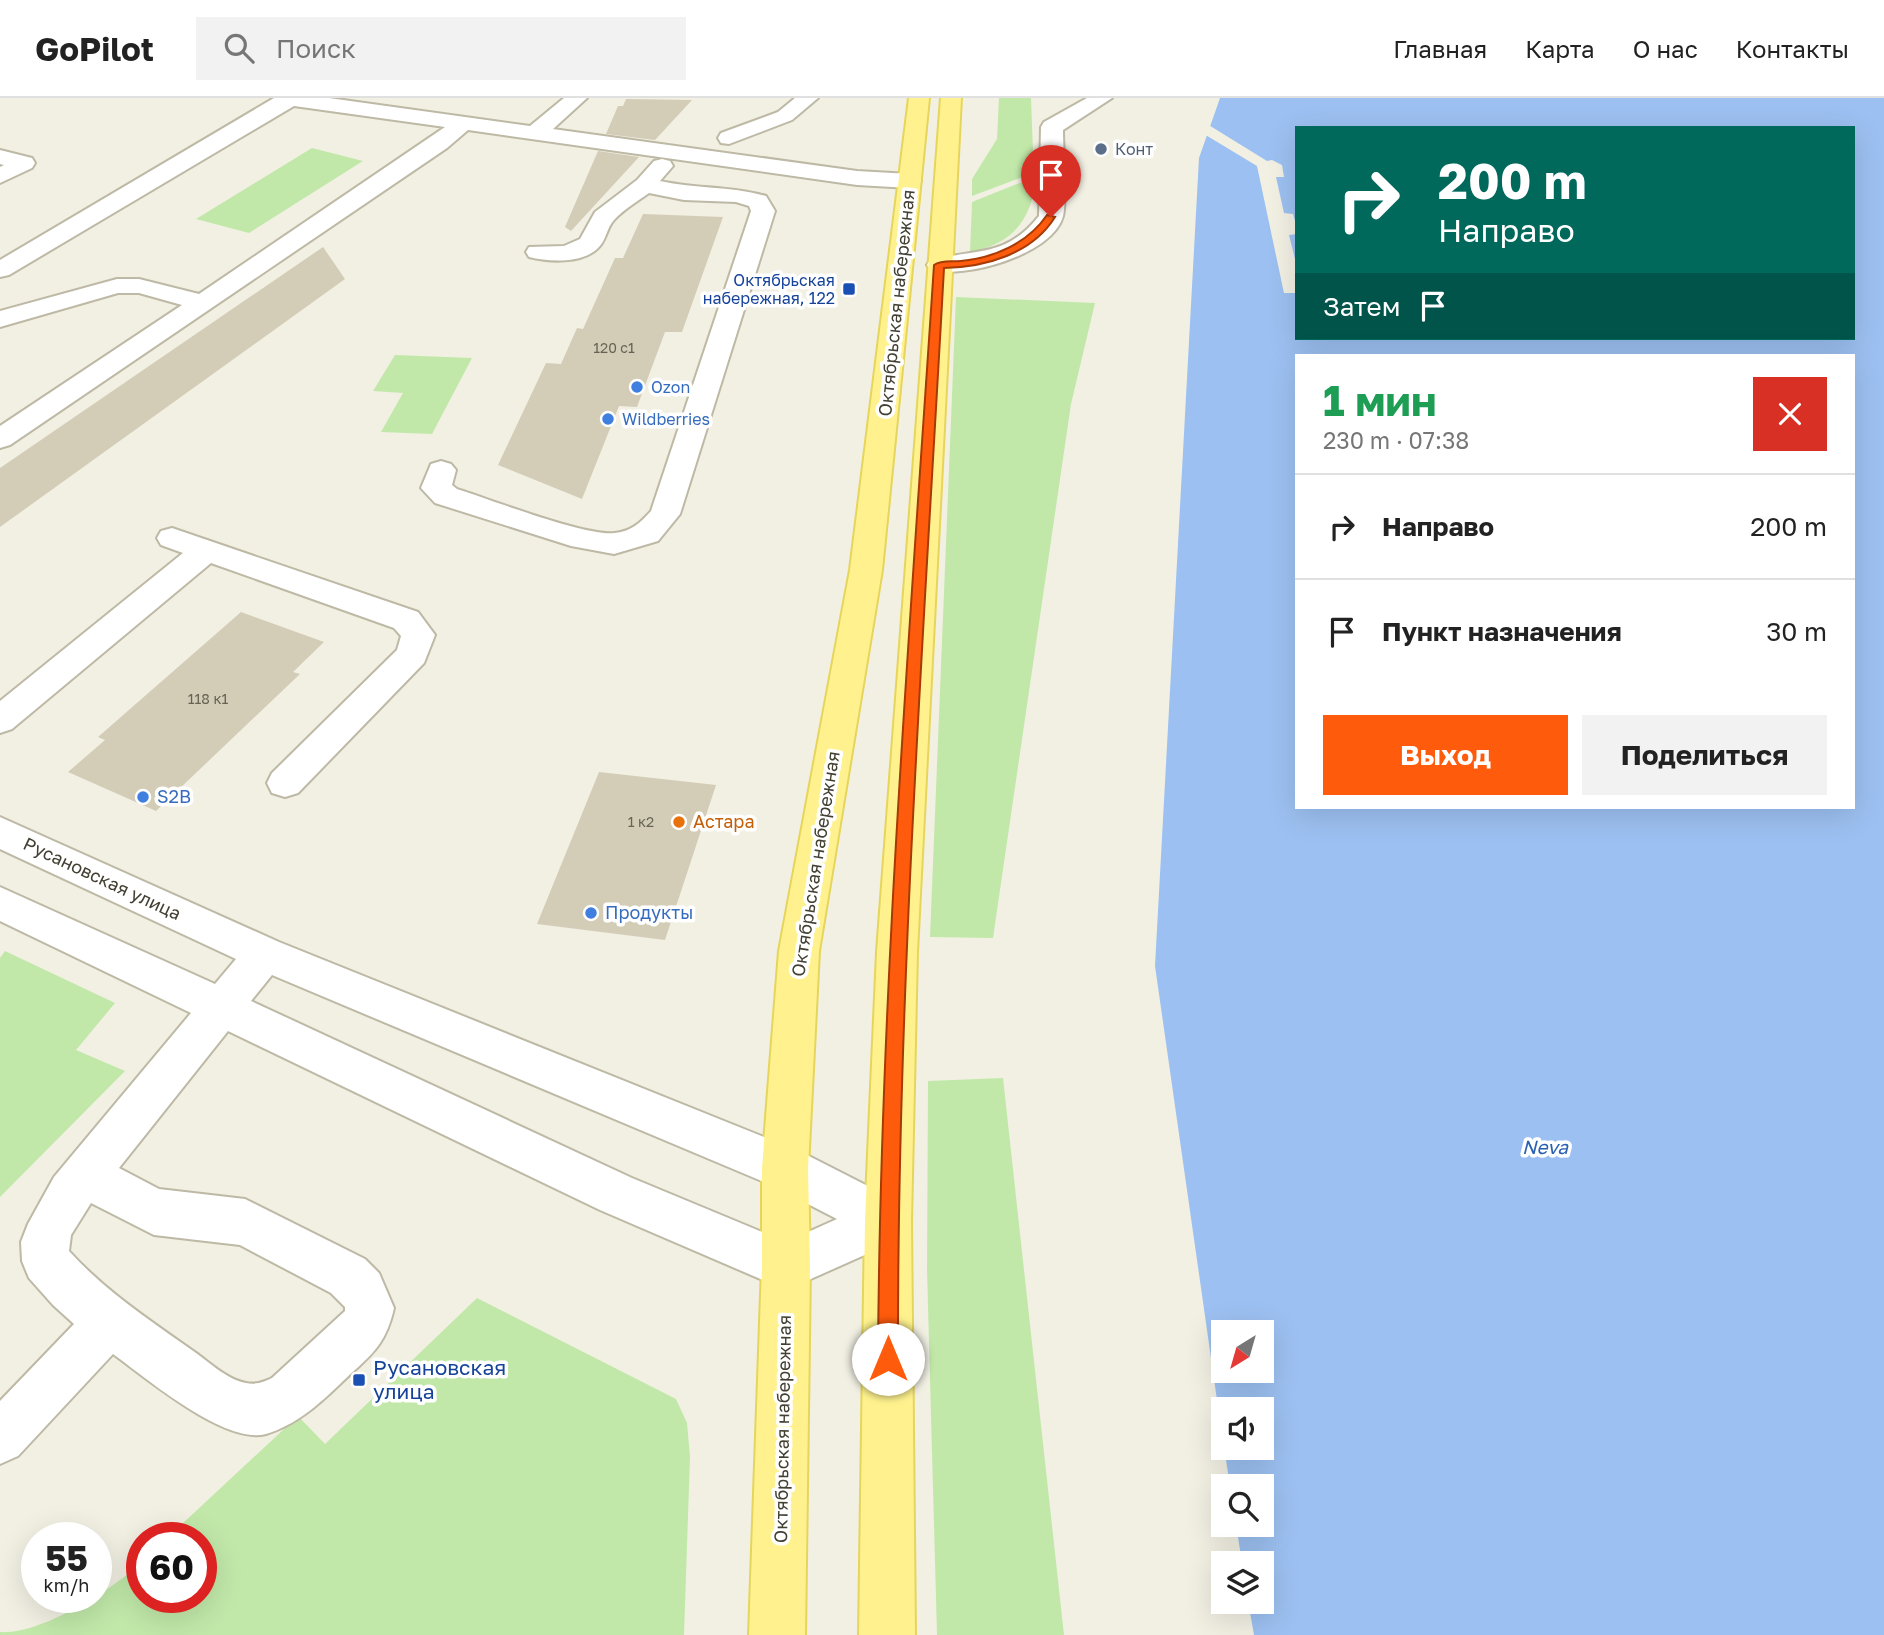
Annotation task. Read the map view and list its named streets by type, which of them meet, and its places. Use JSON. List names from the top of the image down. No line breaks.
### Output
{"streets":{"main road":["Октябрьская набережная"],"street":["Русановская улица"]},"crossings":[["Октябрьская набережная","Русановская улица"]],"water":["Neva"],"places":{"other":["Конт","Ozon","Wildberries","S2B","Астара","Продукты"],"transit":["Октябрьская набережная, 122","Русановская улица"]},"house_numbers":["120 с1","118 к1","1 к2"],"north":"bottom left","page":{"header":"GoPilot","search":"Поиск","nav":["Главная","Карта","О нас","Контакты"],"turn":["200 m","Направо"],"then":"Затем","heading":["1 мин","230 m · 07:38"],"list":[{"name":"Направо","value":"200 m"},{"name":"Пункт назначения","value":"30 m"}],"buttons":["Выход","Поделиться"],"speed":"55 km/h","limit":"60"}}
